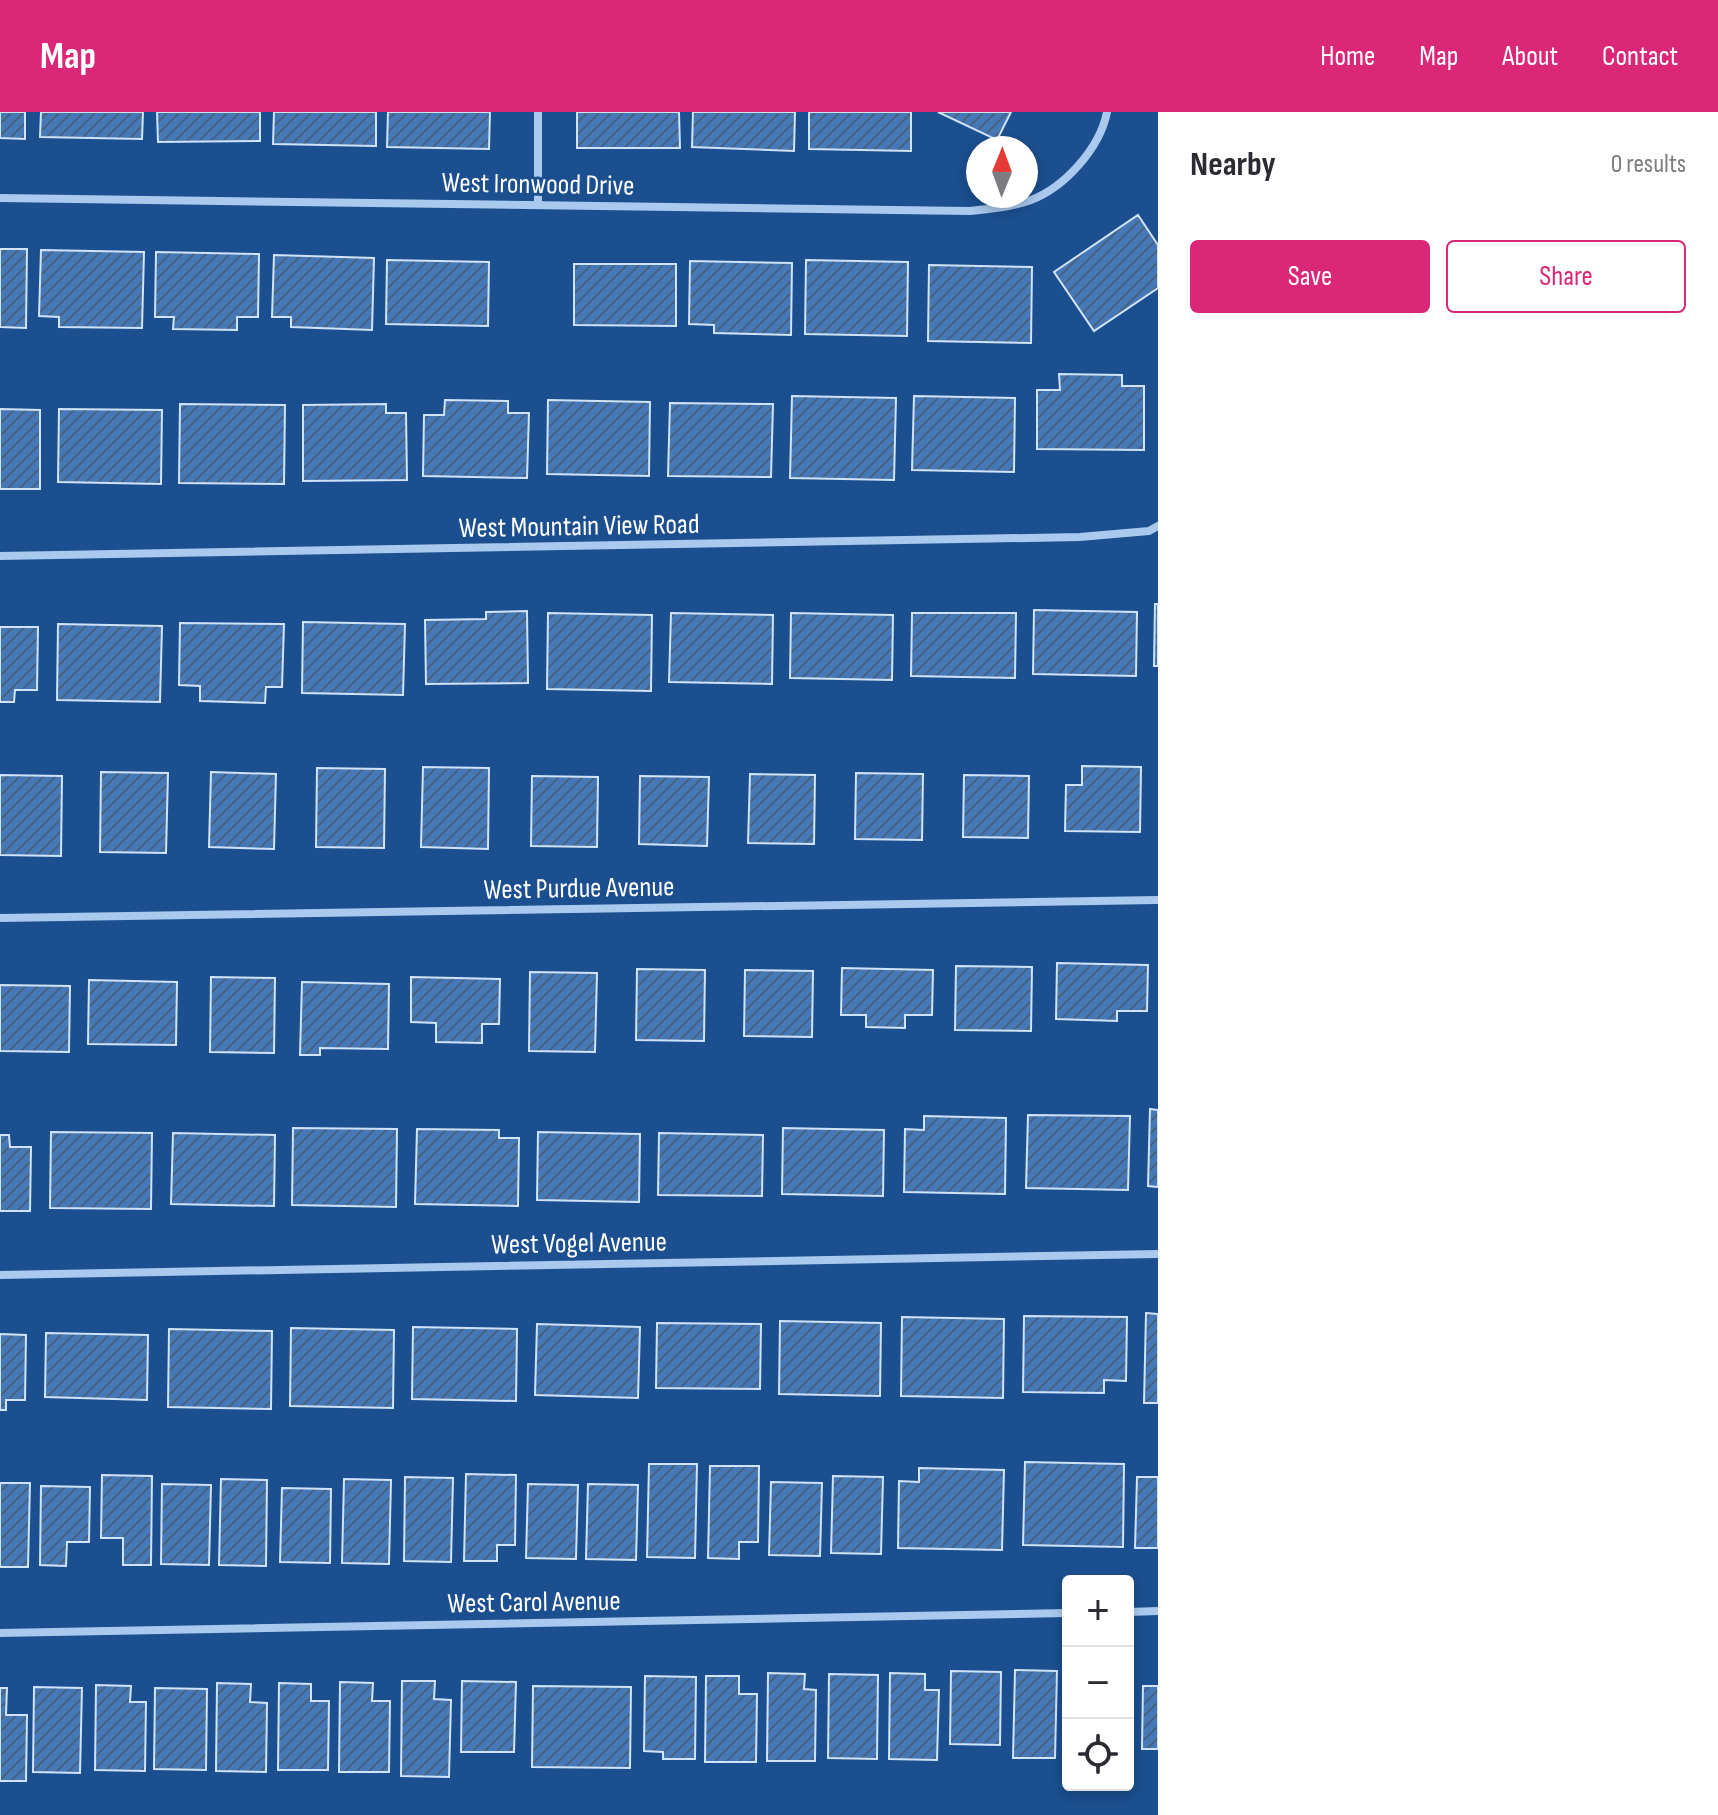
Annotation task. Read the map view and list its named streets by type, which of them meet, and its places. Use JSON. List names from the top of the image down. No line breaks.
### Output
{"streets":{"street":["West Ironwood Drive","West Mountain View Road","West Purdue Avenue","West Vogel Avenue","West Carol Avenue"]},"north":"top","page":{"header":"Map","nav":["Home","Map","About","Contact"],"heading":["Nearby","0 results"],"buttons":["Save","Share"],"map_buttons":["+","−"]}}
